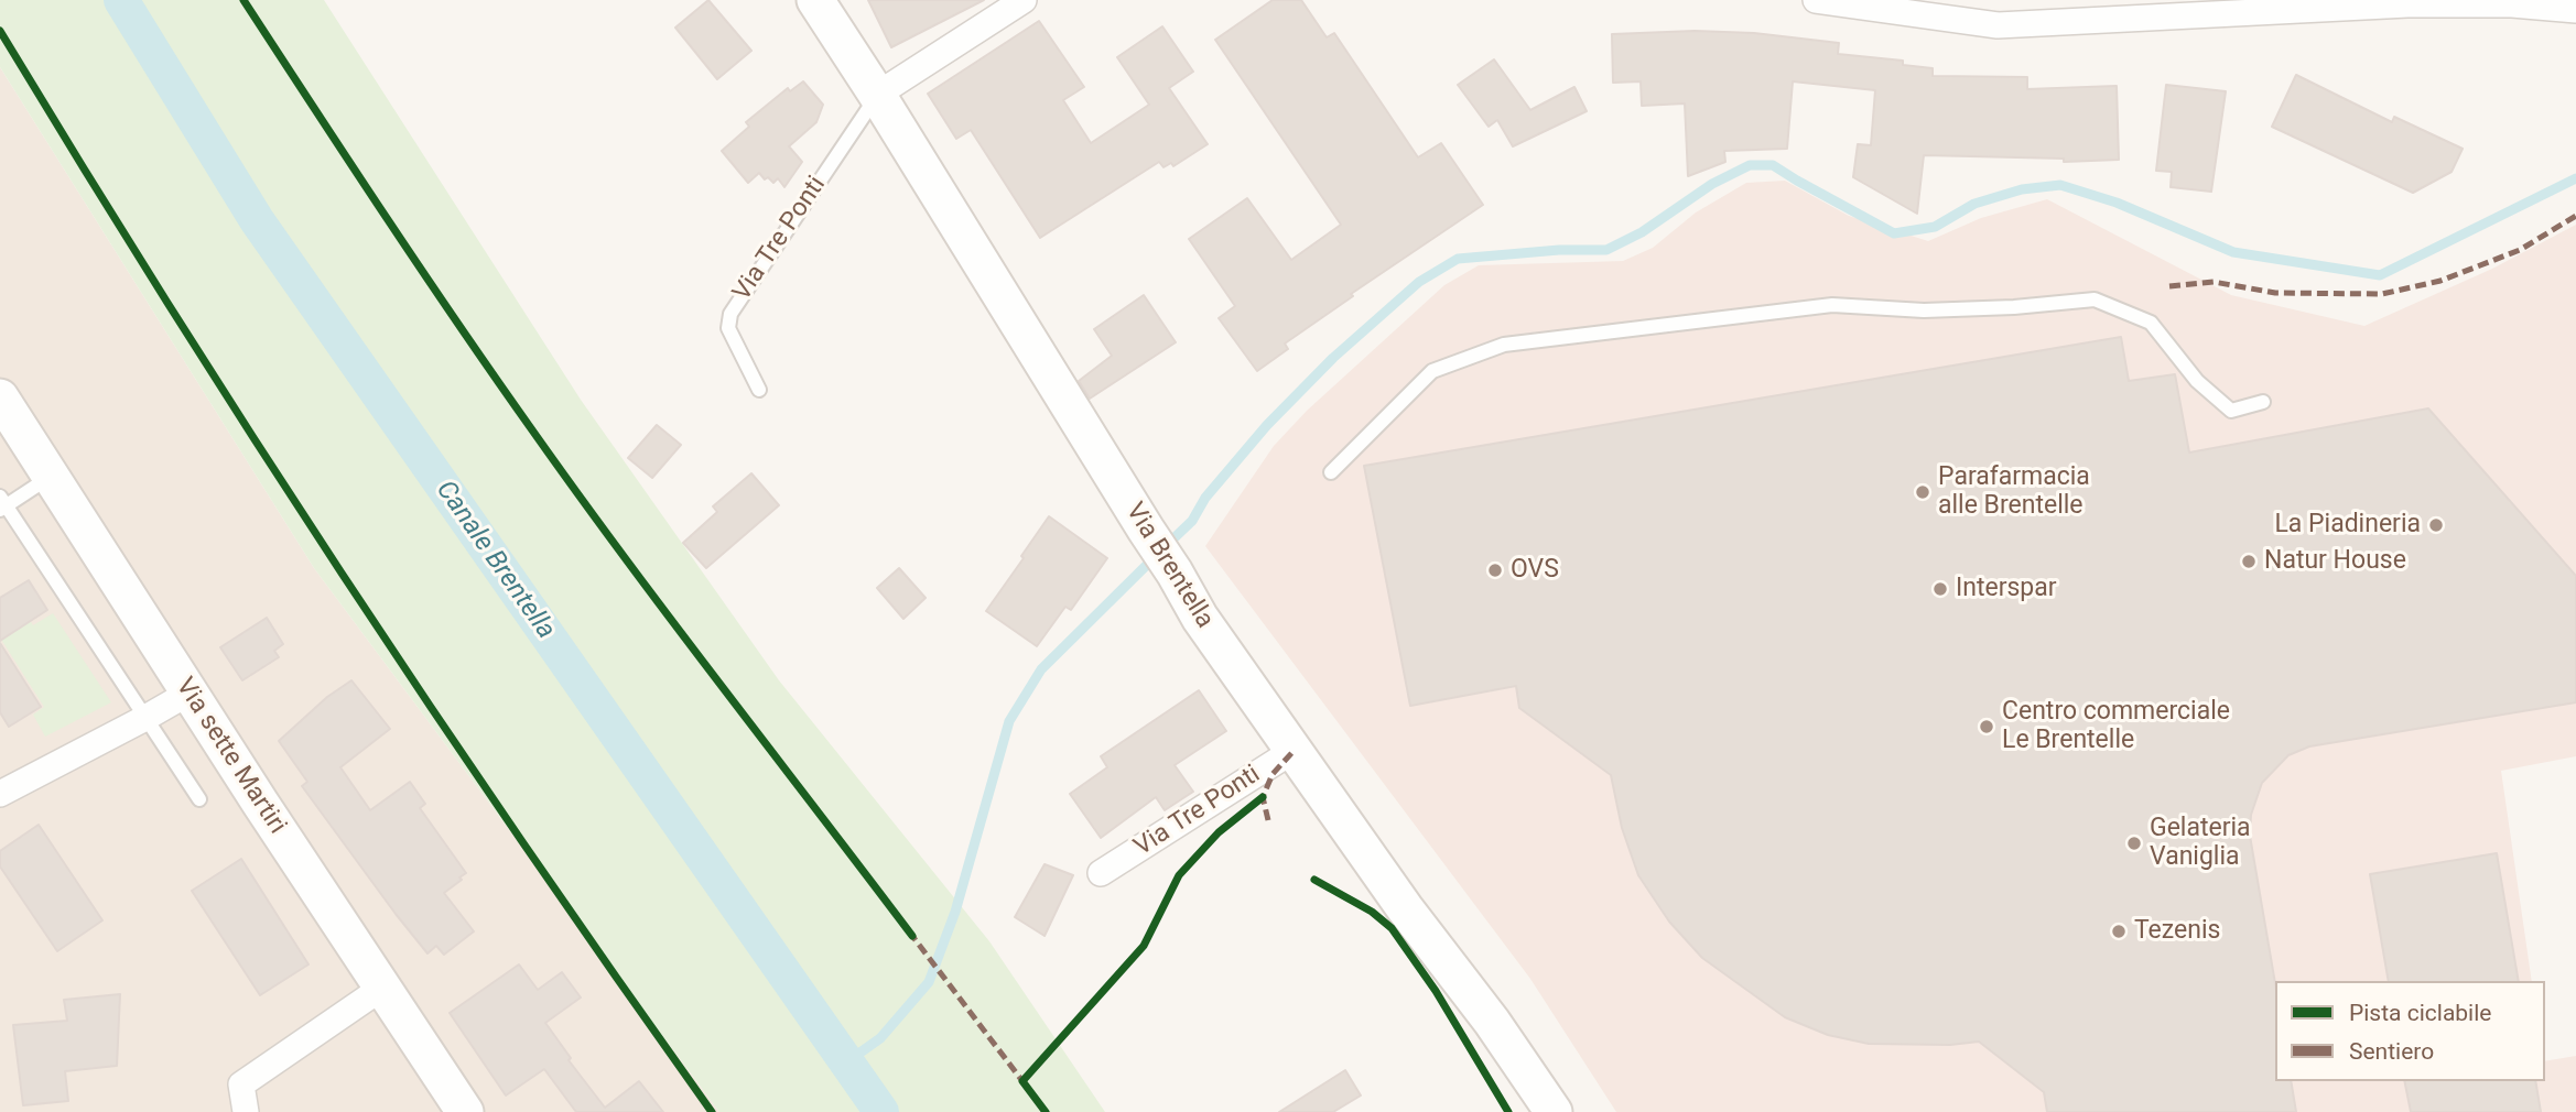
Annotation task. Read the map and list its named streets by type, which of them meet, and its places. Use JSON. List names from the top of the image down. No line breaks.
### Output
{"streets":{"main road":["Via Brentella","Via sette Martiri"],"street":["Via Tre Ponti"]},"crossings":[["Via Tre Ponti","Via Brentella"]],"water":["Canale Brentella"],"places":["Parafarmacia alle Brentelle","La Piadineria","Natur House","OVS","Interspar","Centro commerciale Le Brentelle","Gelateria Vaniglia","Tezenis"],"legend":["Pista ciclabile","Sentiero"]}
